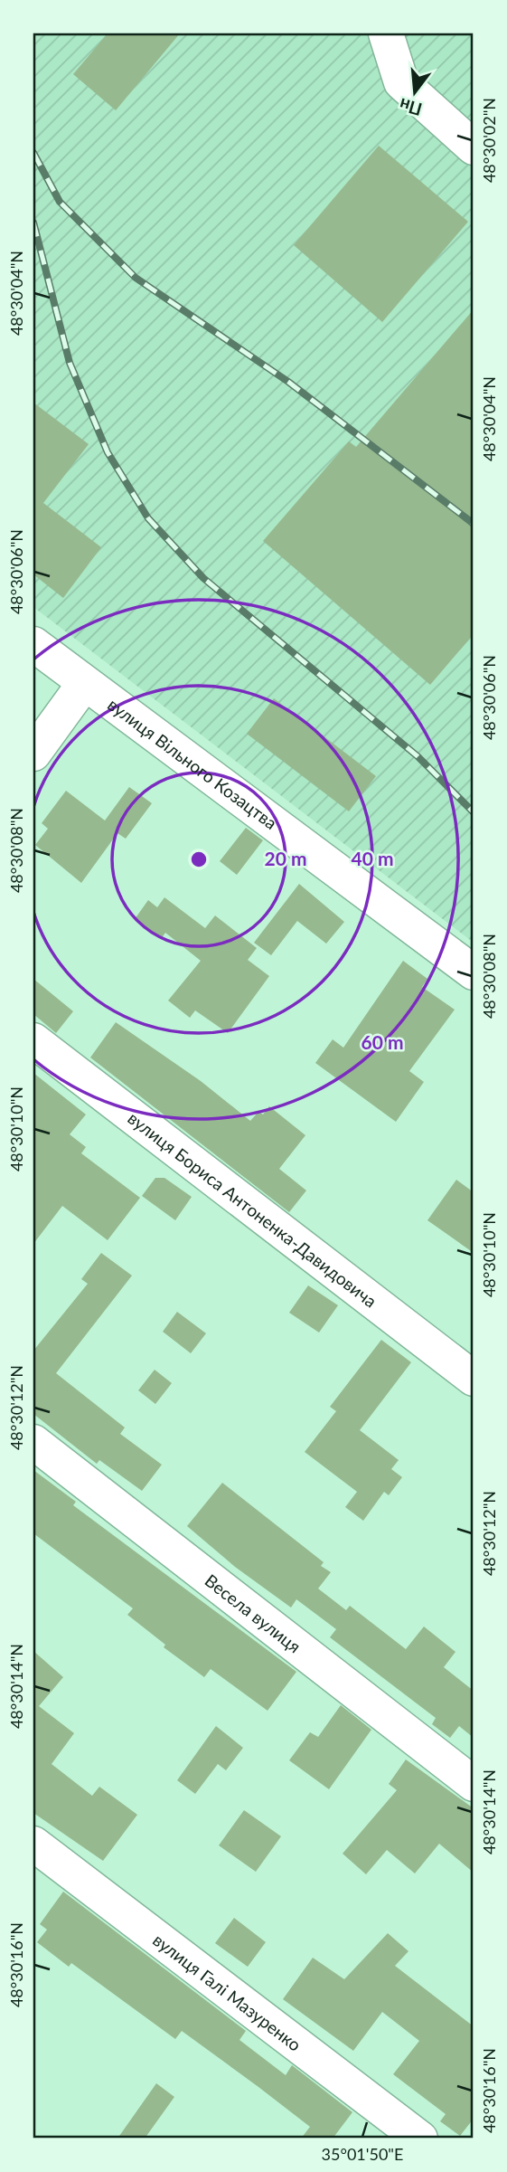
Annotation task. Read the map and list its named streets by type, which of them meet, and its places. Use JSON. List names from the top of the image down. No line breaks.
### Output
{"streets":{"street":["вулиця Вільного Козацтва","вулиця Бориса Антоненка-Давидовича","Весела вулиця","вулиця Галі Мазуренко"]},"north":"bottom","coordinates":["48°30'02\"N","48°30'04\"N","48°30'06\"N","48°30'08\"N","48°30'10\"N","48°30'12\"N","48°30'14\"N","48°30'16\"N","35°01'50\"E"],"rings":["20 m","40 m","60 m"]}
